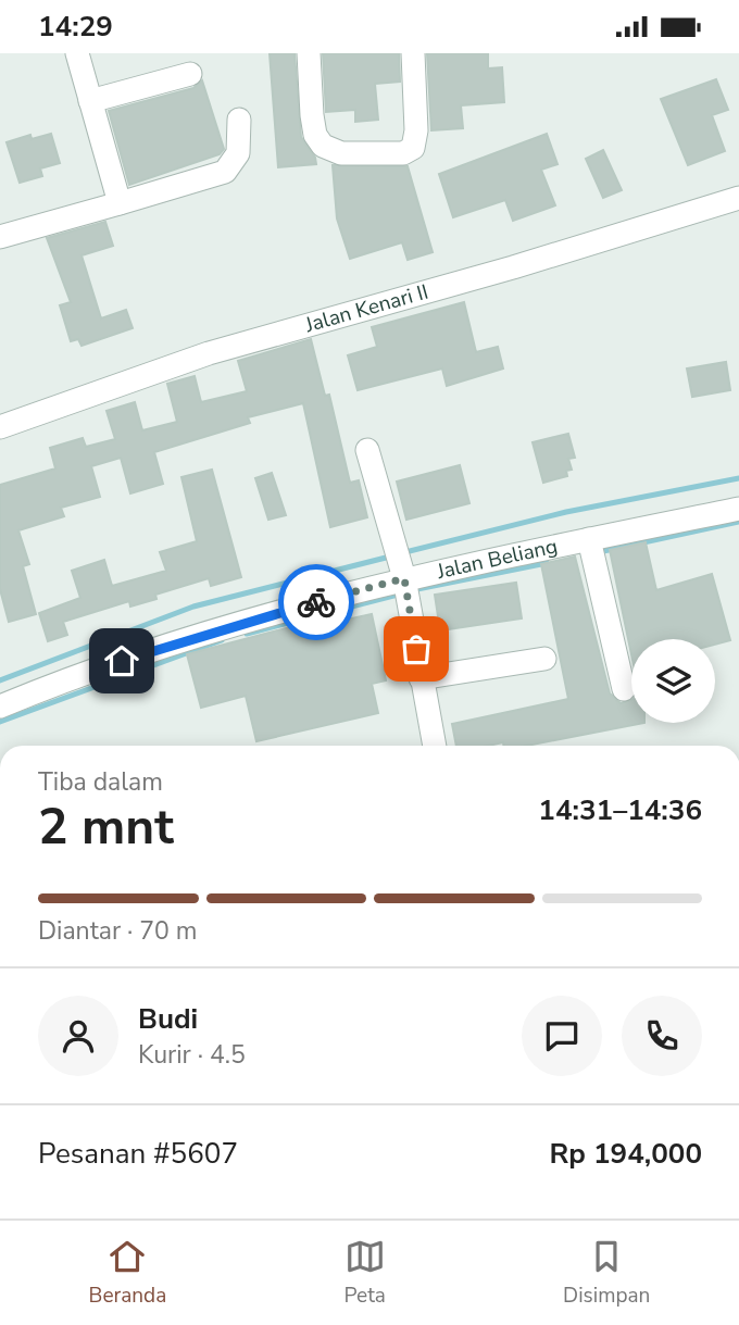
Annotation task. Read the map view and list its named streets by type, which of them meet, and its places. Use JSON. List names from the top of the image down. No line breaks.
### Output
{"streets":{"street":["Jalan Kenari II","Jalan Beliang"]},"page":{"status":"14:29","heading":["2 mnt","Tiba dalam","14:31–14:36"],"panel":["Budi","Kurir · 4.5","Pesanan #5607","Rp 194,000"],"bar":"Diantar · 70 m","tabs":["Beranda","Peta","Disimpan"]}}
